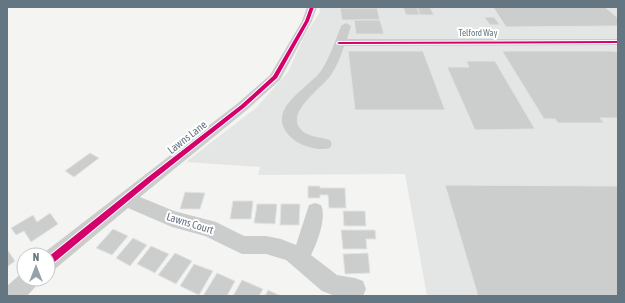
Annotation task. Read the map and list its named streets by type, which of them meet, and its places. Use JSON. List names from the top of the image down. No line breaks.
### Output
{"streets":{"street":["Telford Way","Lawns Lane","Lawns Court"]},"crossings":[["Lawns Lane","Lawns Court"]],"north":"top"}
